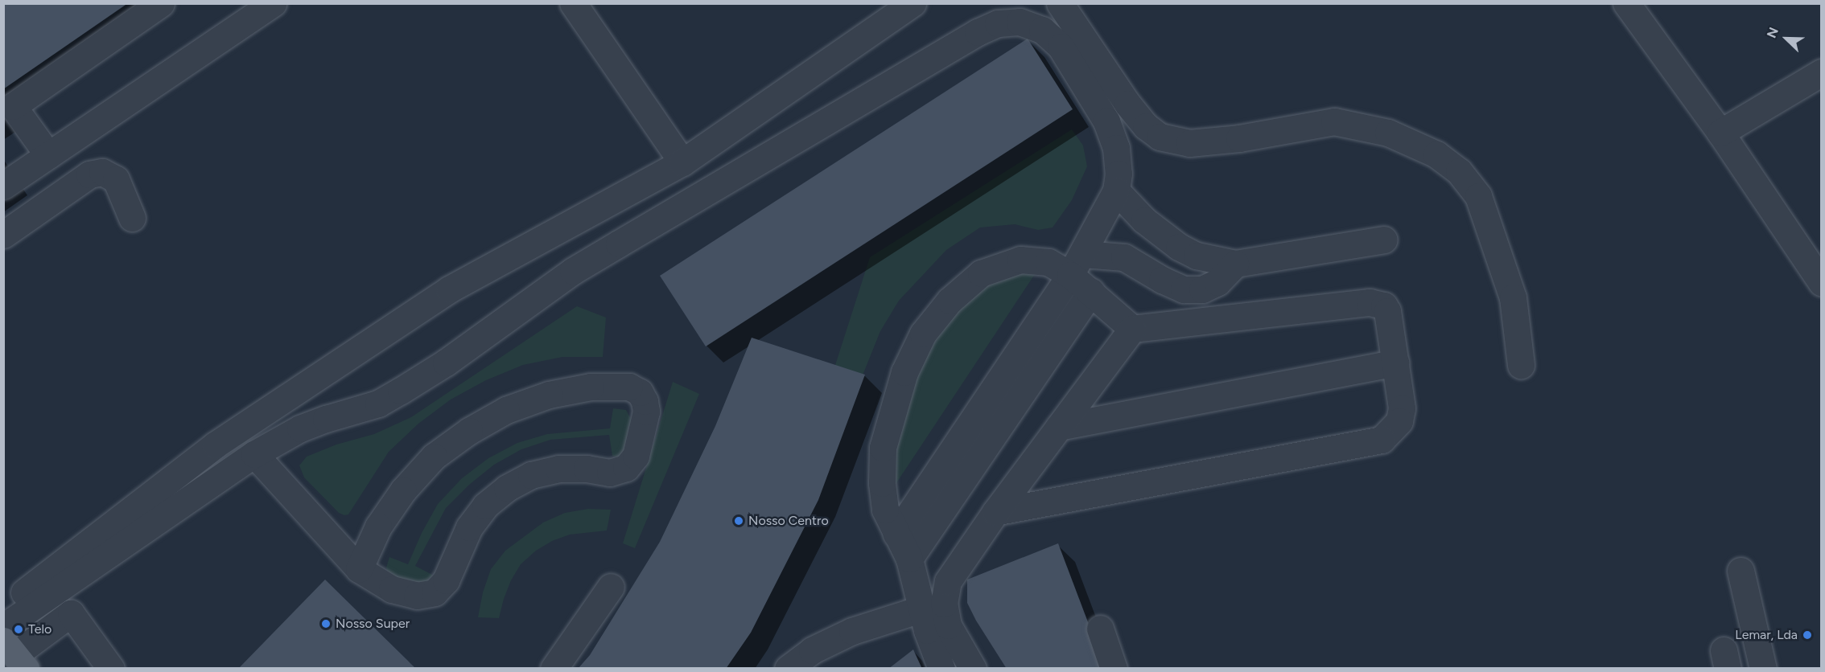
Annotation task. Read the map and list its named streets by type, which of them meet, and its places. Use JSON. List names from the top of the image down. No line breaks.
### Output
{"places":["Nosso Centro","Nosso Super","Telo","Lemar, Lda"],"north":"top left"}
